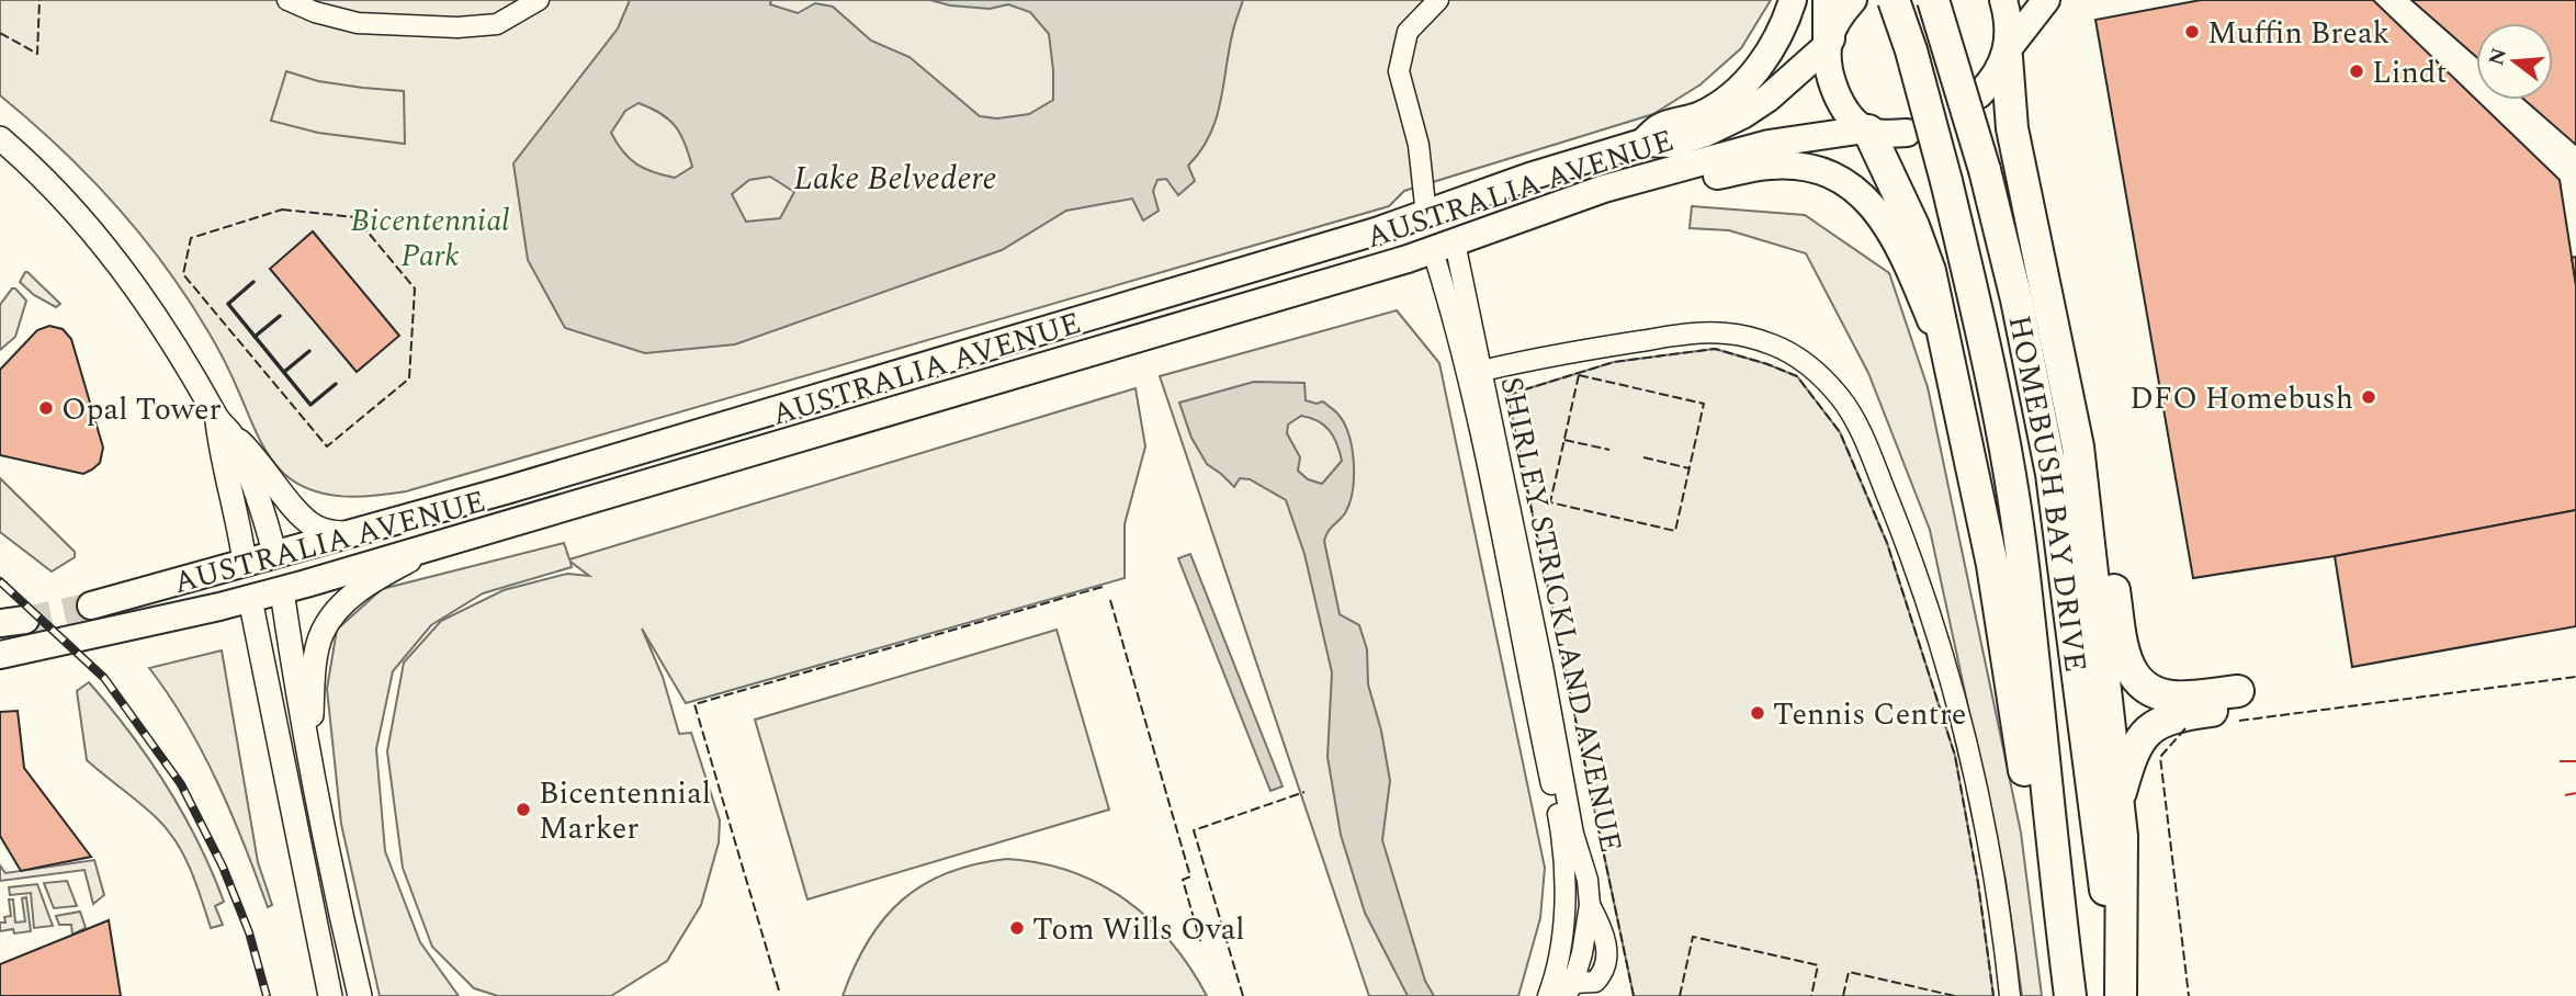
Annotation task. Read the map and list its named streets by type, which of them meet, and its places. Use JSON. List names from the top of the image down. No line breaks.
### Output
{"streets":{"highway":["HOMEBUSH BAY DRIVE"],"main road":["AUSTRALIA AVENUE"],"street":["SHIRLEY STRICKLAND AVENUE"]},"crossings":[["AUSTRALIA AVENUE","SHIRLEY STRICKLAND AVENUE"]],"water":["Lake Belvedere"],"parks":["Bicentennial Park"],"places":["Muffin Break","Lindt","DFO Homebush","Opal Tower","Tennis Centre","Bicentennial Marker","Tom Wills Oval"],"north":"left"}
